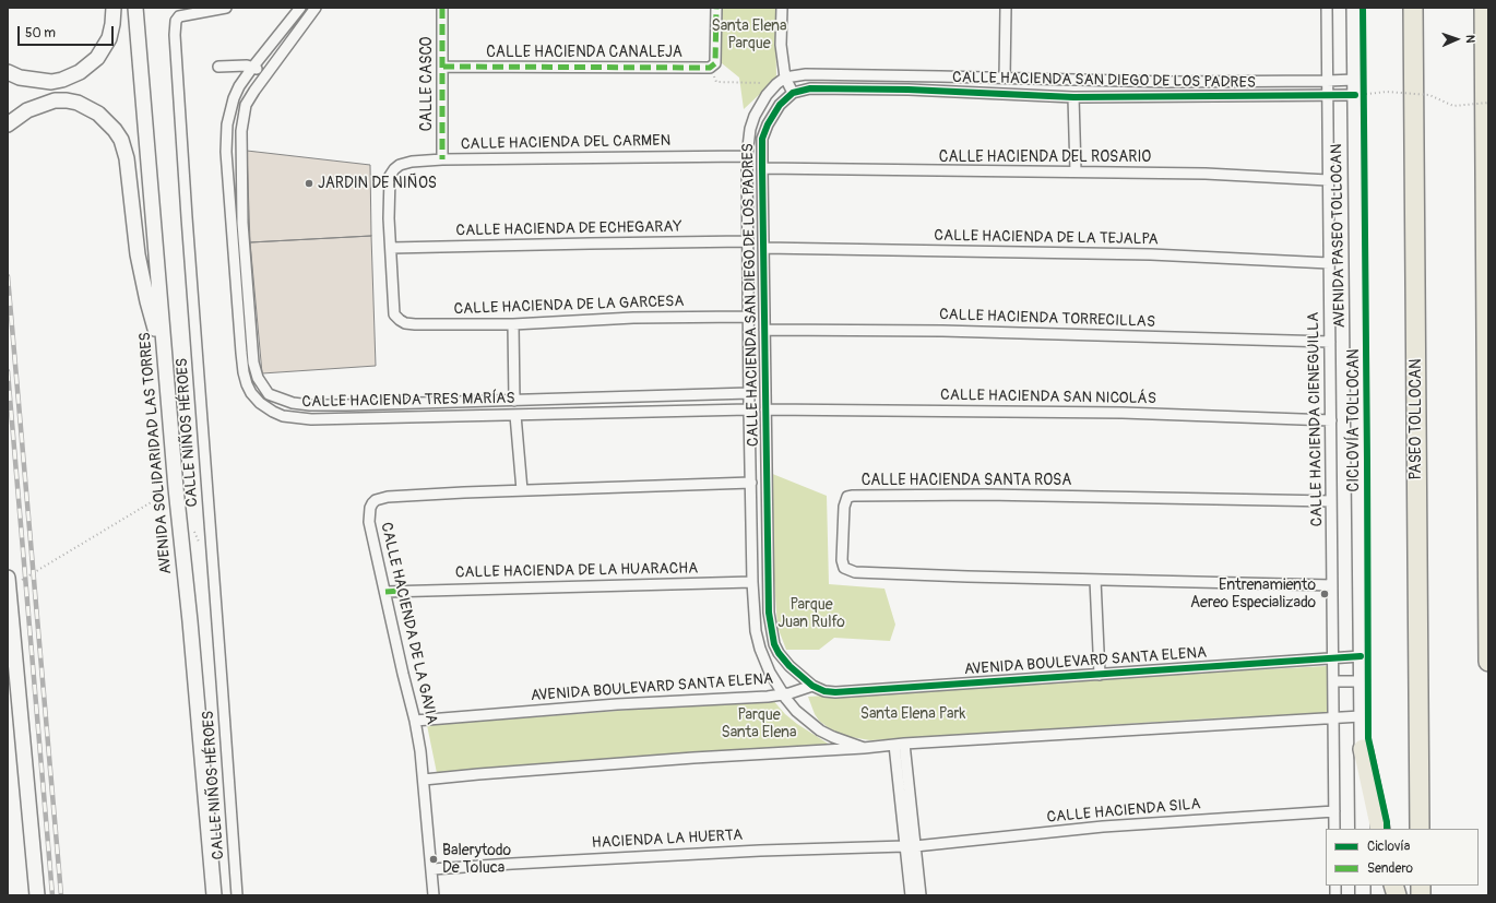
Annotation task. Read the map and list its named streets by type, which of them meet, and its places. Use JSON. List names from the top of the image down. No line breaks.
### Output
{"streets":{"highway":["PASEO TOLLOCAN"],"main road":["AVENIDA PASEO TOLLOCAN","AVENIDA SOLIDARIDAD LAS TORRES"],"street":["CALLE HACIENDA CANALEJA","CALLE HACIENDA SAN DIEGO DE LOS PADRES","CALLE CASCO","CALLE HACIENDA DEL CARMEN","CALLE HACIENDA DEL ROSARIO","CALLE HACIENDA DE ECHEGARAY","CALLE HACIENDA DE LA TEJALPA","CALLE HACIENDA DE LA GARCESA","CALLE HACIENDA TORRECILLAS","CALLE HACIENDA SAN NICOLÁS","CALLE HACIENDA TRES MARÍAS","CALLE HACIENDA CIENEGUILLA","CALLE NIÑOS HÉROES","CALLE HACIENDA SANTA ROSA","CALLE HACIENDA DE LA HUARACHA","CALLE HACIENDA DE LA GAVIA","AVENIDA BOULEVARD SANTA ELENA","CALLE HACIENDA SILA","HACIENDA LA HUERTA"],"cycle path":["CICLOVÍA TOLLOCAN"]},"crossings":[["CALLE HACIENDA CANALEJA","CALLE CASCO"],["CALLE HACIENDA SAN DIEGO DE LOS PADRES","CALLE HACIENDA DEL CARMEN"],["CALLE HACIENDA SAN DIEGO DE LOS PADRES","CALLE HACIENDA DEL ROSARIO"],["CALLE HACIENDA SAN DIEGO DE LOS PADRES","CALLE HACIENDA DE ECHEGARAY"],["CALLE HACIENDA SAN DIEGO DE LOS PADRES","AVENIDA PASEO TOLLOCAN"],["CALLE HACIENDA SAN DIEGO DE LOS PADRES","CALLE HACIENDA DE LA TEJALPA"],["CALLE HACIENDA SAN DIEGO DE LOS PADRES","CALLE HACIENDA DE LA GARCESA"],["CALLE HACIENDA SAN DIEGO DE LOS PADRES","CALLE HACIENDA TORRECILLAS"],["CALLE HACIENDA SAN DIEGO DE LOS PADRES","CALLE HACIENDA SAN NICOLÁS"],["CALLE HACIENDA SAN DIEGO DE LOS PADRES","CALLE HACIENDA TRES MARÍAS"],["CALLE HACIENDA SAN DIEGO DE LOS PADRES","CALLE HACIENDA CIENEGUILLA"],["CALLE HACIENDA SAN DIEGO DE LOS PADRES","CALLE HACIENDA DE LA HUARACHA"],["CALLE HACIENDA SAN DIEGO DE LOS PADRES","CALLE HACIENDA DE LA GAVIA"],["CALLE HACIENDA SAN DIEGO DE LOS PADRES","AVENIDA BOULEVARD SANTA ELENA"],["CALLE CASCO","CALLE HACIENDA DEL CARMEN"],["CALLE HACIENDA DEL CARMEN","CALLE HACIENDA DE ECHEGARAY"],["CALLE HACIENDA DEL CARMEN","CALLE HACIENDA DE LA GARCESA"],["CALLE HACIENDA DEL ROSARIO","CALLE HACIENDA CIENEGUILLA"],["CALLE HACIENDA DE ECHEGARAY","CALLE HACIENDA DE LA GARCESA"],["AVENIDA PASEO TOLLOCAN","AVENIDA BOULEVARD SANTA ELENA"],["CALLE HACIENDA DE LA TEJALPA","CALLE HACIENDA CIENEGUILLA"],["CALLE HACIENDA TORRECILLAS","CALLE HACIENDA CIENEGUILLA"],["CALLE HACIENDA SAN NICOLÁS","CALLE HACIENDA CIENEGUILLA"],["CALLE HACIENDA CIENEGUILLA","CALLE HACIENDA SANTA ROSA"],["CALLE HACIENDA CIENEGUILLA","AVENIDA BOULEVARD SANTA ELENA"],["CALLE HACIENDA CIENEGUILLA","CALLE HACIENDA SILA"],["CALLE HACIENDA DE LA HUARACHA","CALLE HACIENDA DE LA GAVIA"],["CALLE HACIENDA DE LA GAVIA","AVENIDA BOULEVARD SANTA ELENA"],["CALLE HACIENDA DE LA GAVIA","HACIENDA LA HUERTA"],["CALLE HACIENDA SILA","HACIENDA LA HUERTA"]],"parks":["Santa Elena Parque","Parque Juan Rulfo","Santa Elena Park","Parque Santa Elena"],"places":["JARDIN DE NIÑOS","Entrenamiento Aereo Especializado","Balerytodo De Toluca"],"legend":["Ciclovía","Sendero"],"scale_bar":"50 m","north":"right"}
